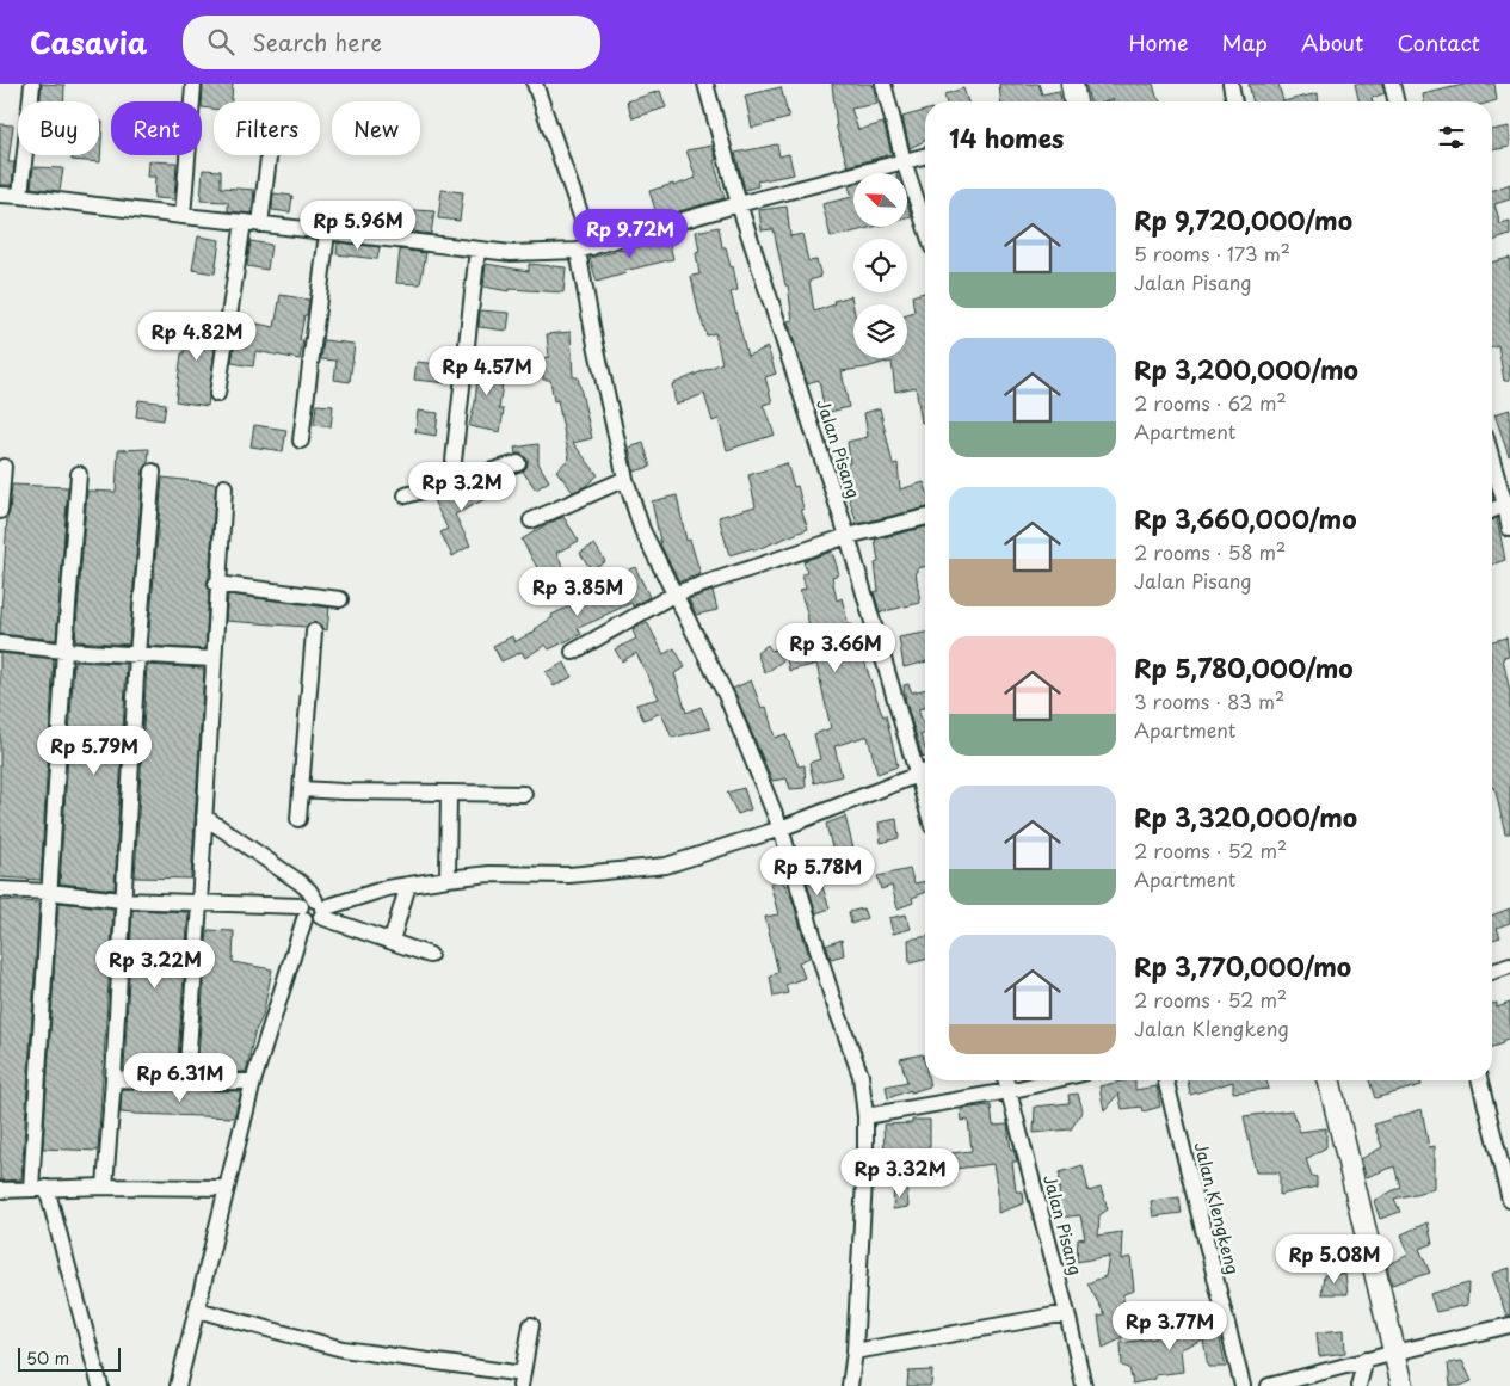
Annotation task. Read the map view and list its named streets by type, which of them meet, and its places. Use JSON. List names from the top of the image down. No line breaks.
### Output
{"streets":{"street":["Jalan Pisang","Jalan Klengkeng"]},"scale_bar":"50 m","north":"top left","page":{"header":"Casavia","search":"Search here","nav":["Home","Map","About","Contact"],"chip":["Buy","Rent","Filters","New"],"heading":"14 homes","list":[{"name":"Rp 9,720,000/mo","note":"5 rooms · 173 m² · Jalan Pisang"},{"name":"Rp 3,200,000/mo","note":"2 rooms · 62 m² · Apartment"},{"name":"Rp 3,660,000/mo","note":"2 rooms · 58 m² · Jalan Pisang"},{"name":"Rp 5,780,000/mo","note":"3 rooms · 83 m² · Apartment"},{"name":"Rp 3,320,000/mo","note":"2 rooms · 52 m² · Apartment"},{"name":"Rp 3,770,000/mo","note":"2 rooms · 52 m² · Jalan Klengkeng"}],"price":["Rp 5.96M","Rp 9.72M","Rp 4.82M","Rp 4.57M","Rp 3.2M","Rp 3.85M","Rp 3.66M","Rp 5.79M","Rp 5.78M","Rp 3.22M","Rp 6.31M","Rp 3.32M","Rp 5.08M","Rp 3.77M"],"scale":"50 m"}}
